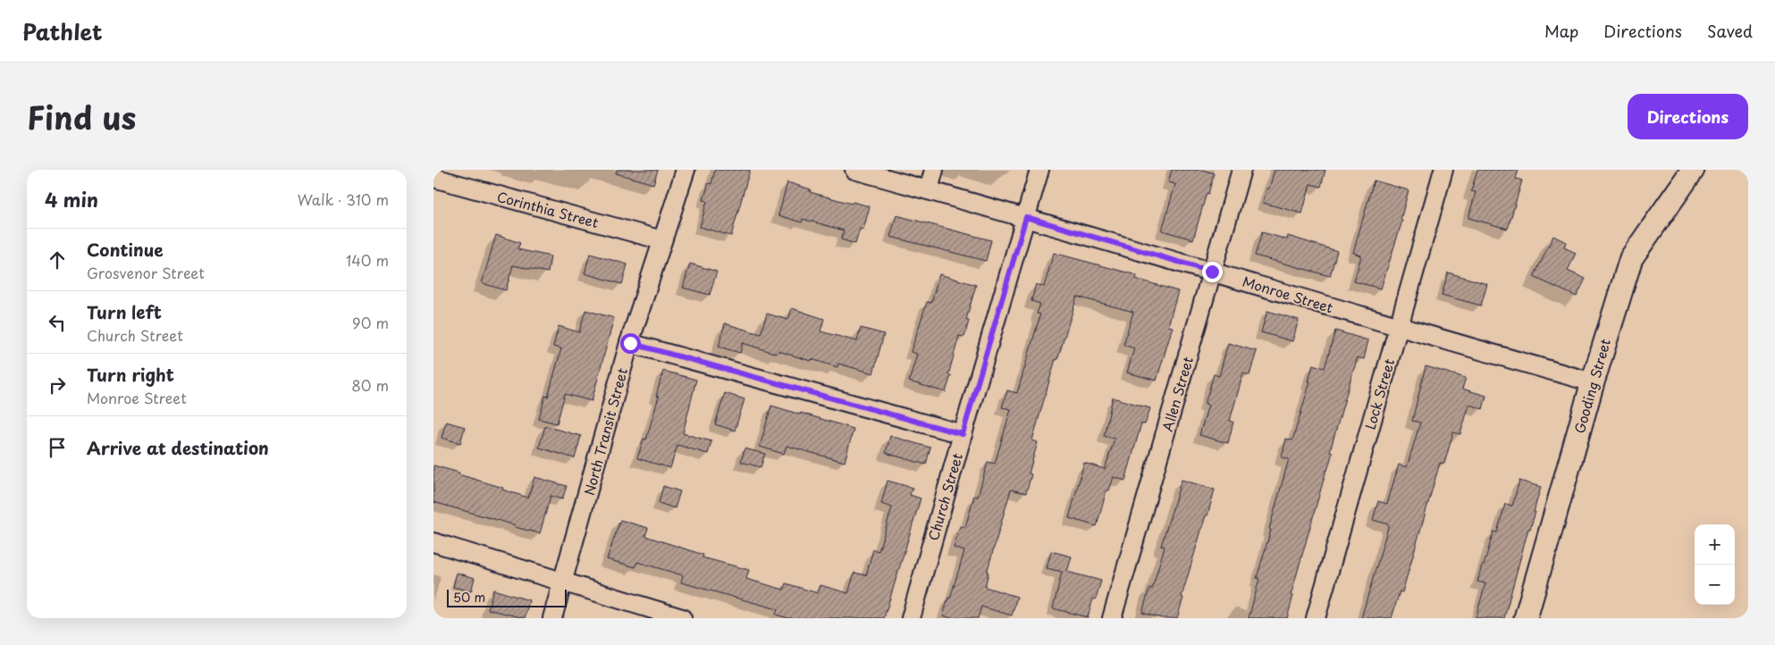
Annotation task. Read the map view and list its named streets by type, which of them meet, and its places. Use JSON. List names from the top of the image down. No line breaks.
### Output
{"streets":{"street":["Corinthia Street","Monroe Street","Gooding Street","Allen Street","Lock Street","North Transit Street","Church Street"]},"crossings":[["Corinthia Street","North Transit Street"],["Monroe Street","Gooding Street"],["Monroe Street","Allen Street"],["Monroe Street","Lock Street"],["Monroe Street","Church Street"]],"scale_bar":"50 m","page":{"header":"Pathlet","nav":["Map","Directions","Saved"],"title":"Find us","buttons":"Directions","heading":["4 min","Walk · 310 m"],"list":[["Continue","Grosvenor Street","140 m"],["Turn left","Church Street","90 m"],["Turn right","Monroe Street","80 m"],"Arrive at destination"],"map_buttons":["+","−"],"scale":"50 m"}}
